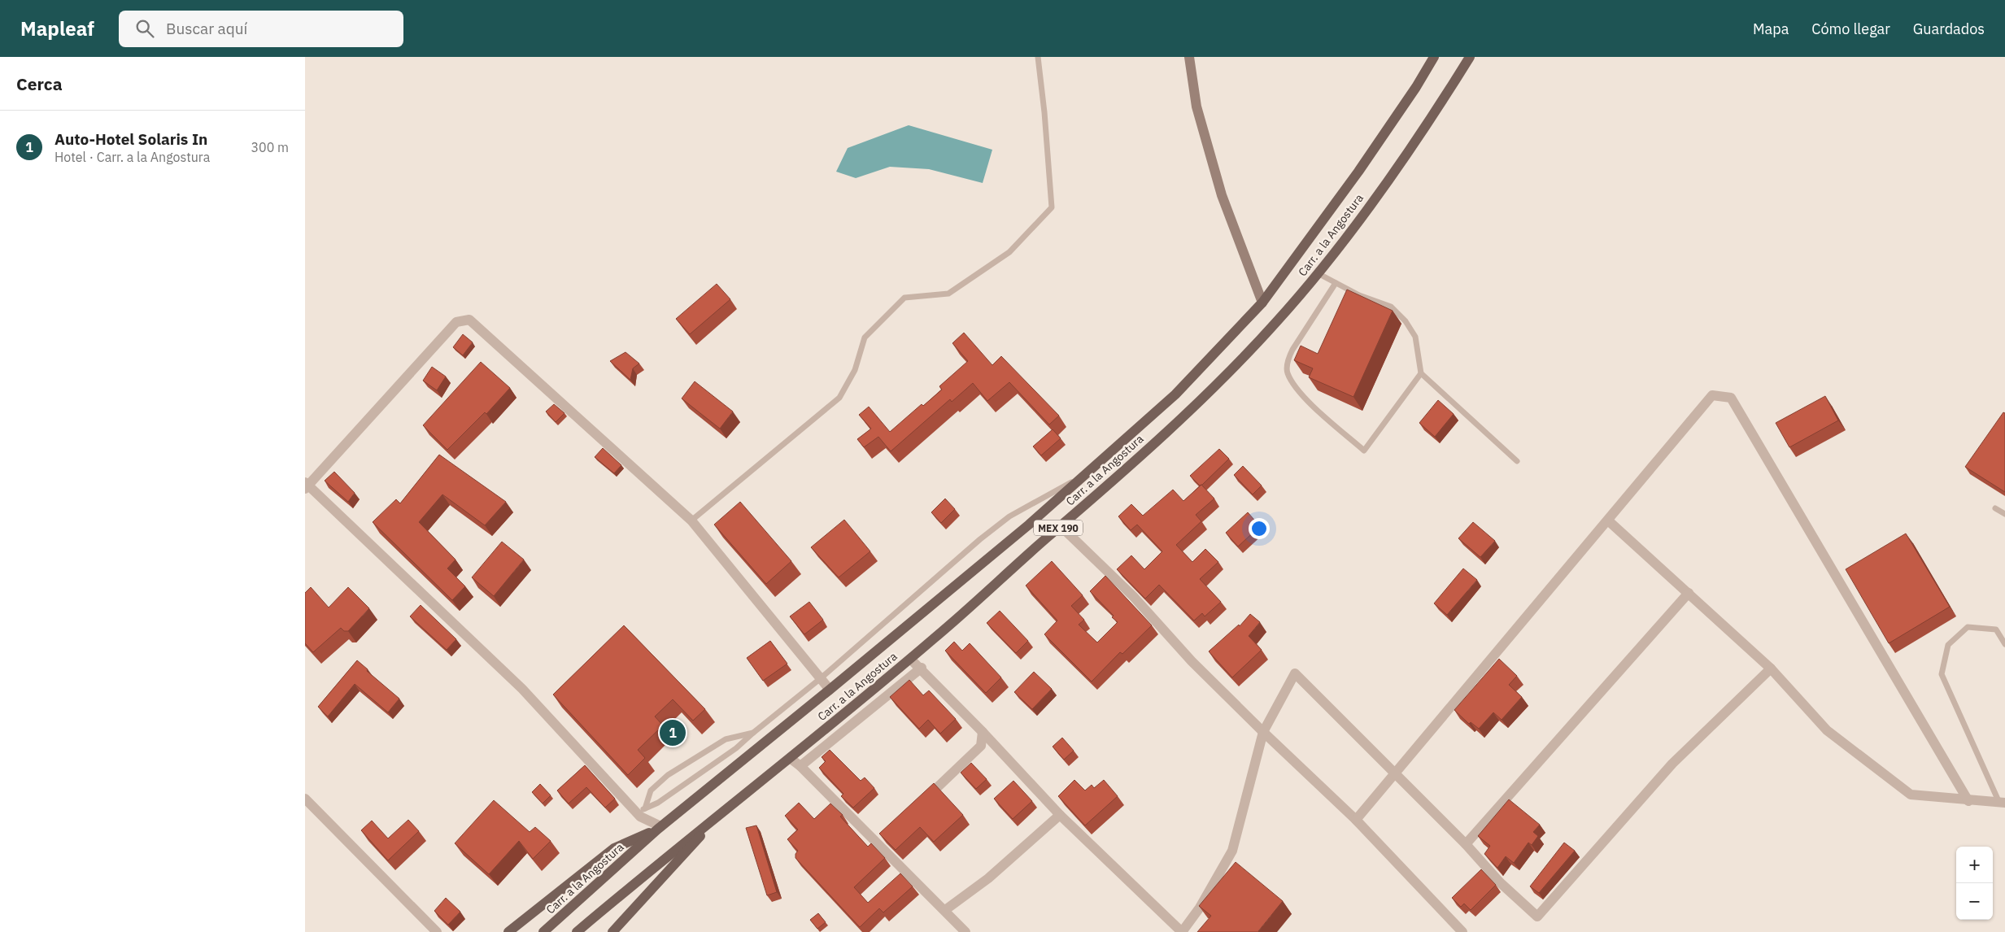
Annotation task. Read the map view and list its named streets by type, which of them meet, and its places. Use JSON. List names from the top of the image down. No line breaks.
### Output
{"streets":{"main road":["Carr. a la Angostura","MEX 190"]},"page":{"header":"Mapleaf","search":"Buscar aquí","nav":["Mapa","Cómo llegar","Guardados"],"heading":"Cerca","list":[{"mark":"1","name":"Auto-Hotel Solaris In","note":"Hotel · Carr. a la Angostura","value":"300 m"}],"pins":"1","map_buttons":["+","−"]}}
